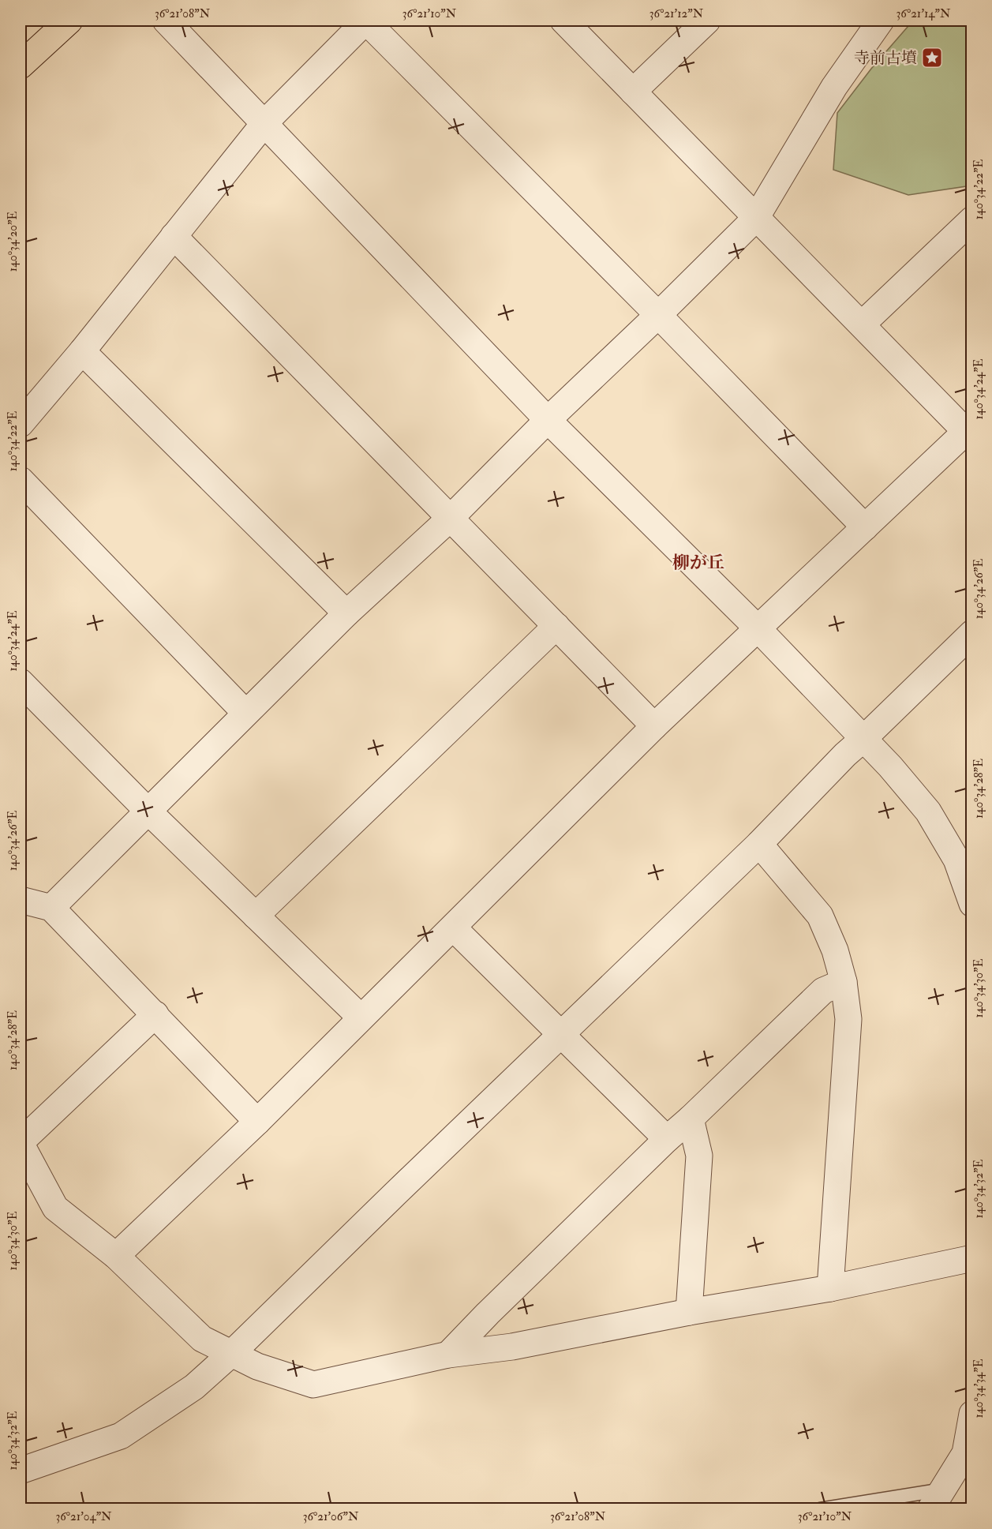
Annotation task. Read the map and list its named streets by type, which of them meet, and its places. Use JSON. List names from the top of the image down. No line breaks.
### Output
{"districts":["柳が丘"],"places":{"place":["寺前古墳"]},"coordinates":["36°21'08\"N","36°21'10\"N","36°21'12\"N","36°21'14\"N","140°34'22\"E","140°34'20\"E","140°34'24\"E","140°34'26\"E","140°34'28\"E","140°34'30\"E","140°34'32\"E","140°34'34\"E","36°21'04\"N","36°21'06\"N"]}
